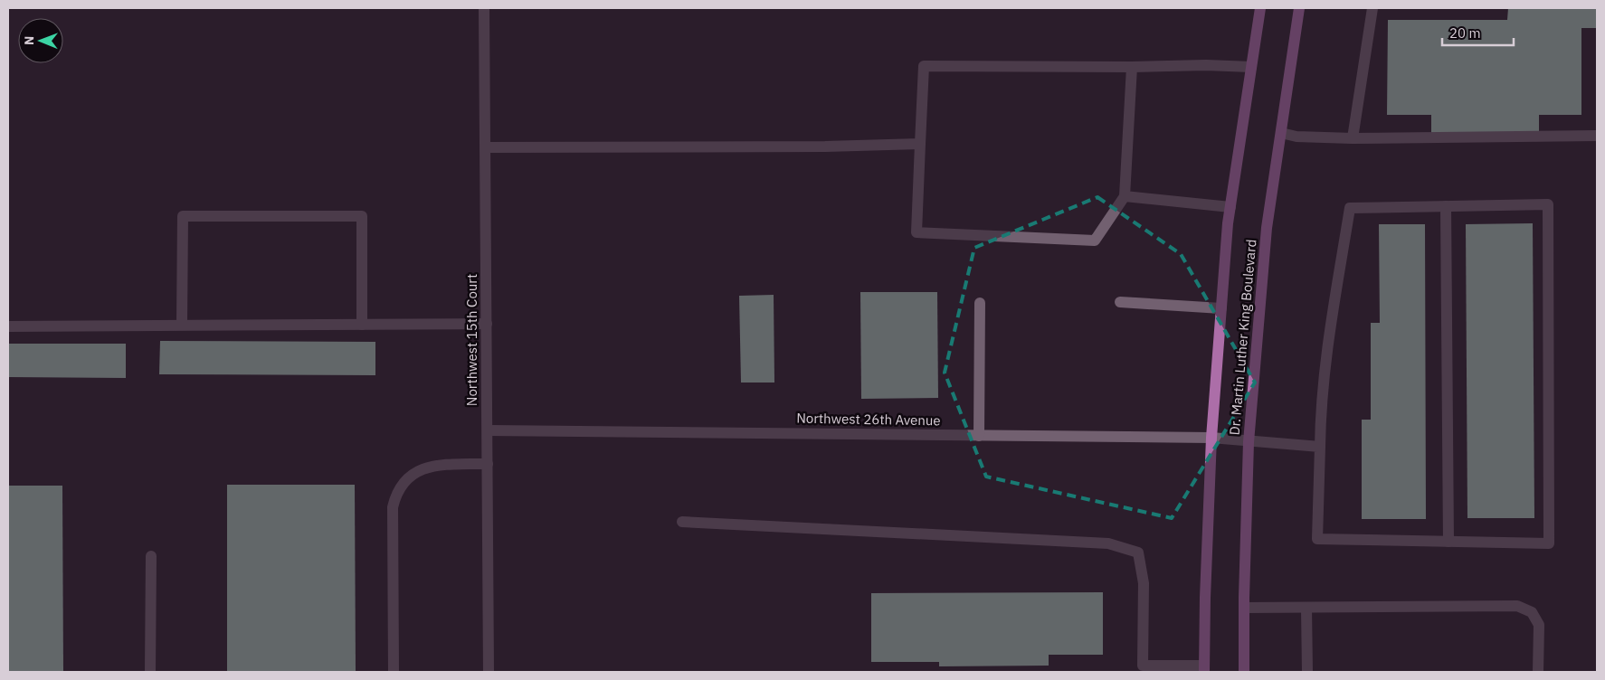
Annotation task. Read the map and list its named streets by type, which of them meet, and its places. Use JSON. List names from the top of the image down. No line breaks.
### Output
{"streets":{"main road":["Dr. Martin Luther King Boulevard"],"street":["Northwest 15th Court","Northwest 26th Avenue"]},"crossings":[["Dr. Martin Luther King Boulevard","Northwest 26th Avenue"],["Northwest 15th Court","Northwest 26th Avenue"]],"scale_bar":"20 m","north":"left"}
